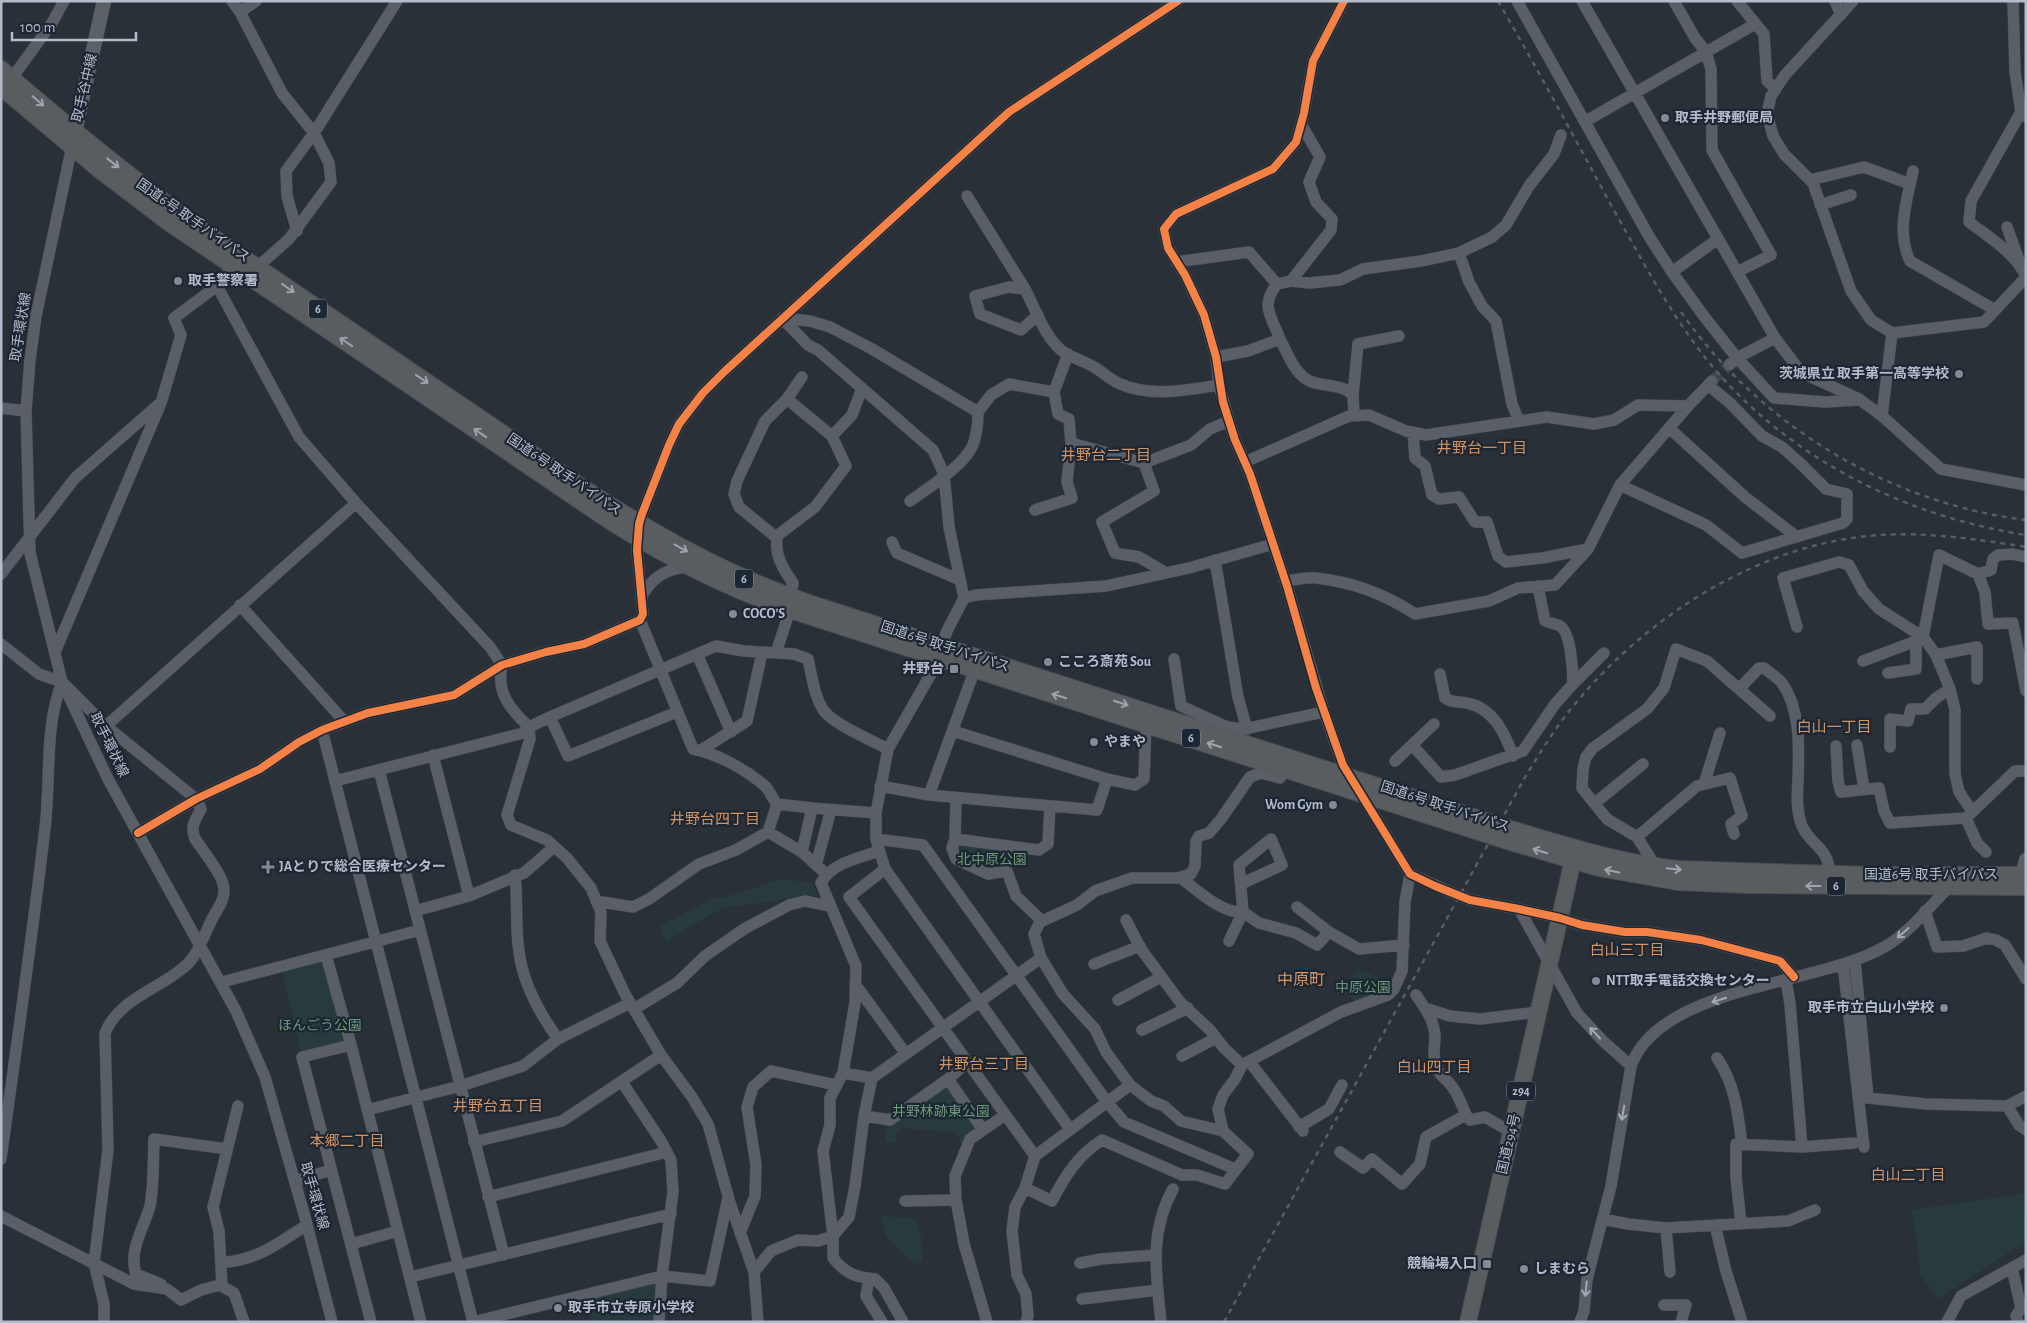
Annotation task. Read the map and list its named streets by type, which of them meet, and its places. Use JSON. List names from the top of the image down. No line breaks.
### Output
{"streets":{"highway":["国道6号 取手バイパス","6","294","国道294号"],"main road":["取手谷中線"],"street":["取手環状線"]},"crossings":[["取手谷中線","国道6号 取手バイパス"],["取手谷中線","取手環状線"],["国道6号 取手バイパス","取手環状線"],["国道6号 取手バイパス","国道294号"]],"districts":["井野台一丁目","井野台二丁目","白山一丁目","井野台四丁目","白山三丁目","中原町","井野台三丁目","白山四丁目","井野台五丁目","本郷二丁目","白山二丁目"],"parks":["北中原公園","中原公園","ほんごう公園","井野林跡東公園"],"places":{"other":["取手井野郵便局","取手警察署","茨城県立 取手第一高等学校","COCO’S","こころ斎苑 Sou","やまや","Wom Gym","NTT取手電話交換センター","取手市立白山小学校","しまむら","取手市立寺原小学校"],"transit":["井野台","競輪場入口"],"health":["JAとりで総合医療センター"]},"scale_bar":"100 m"}
